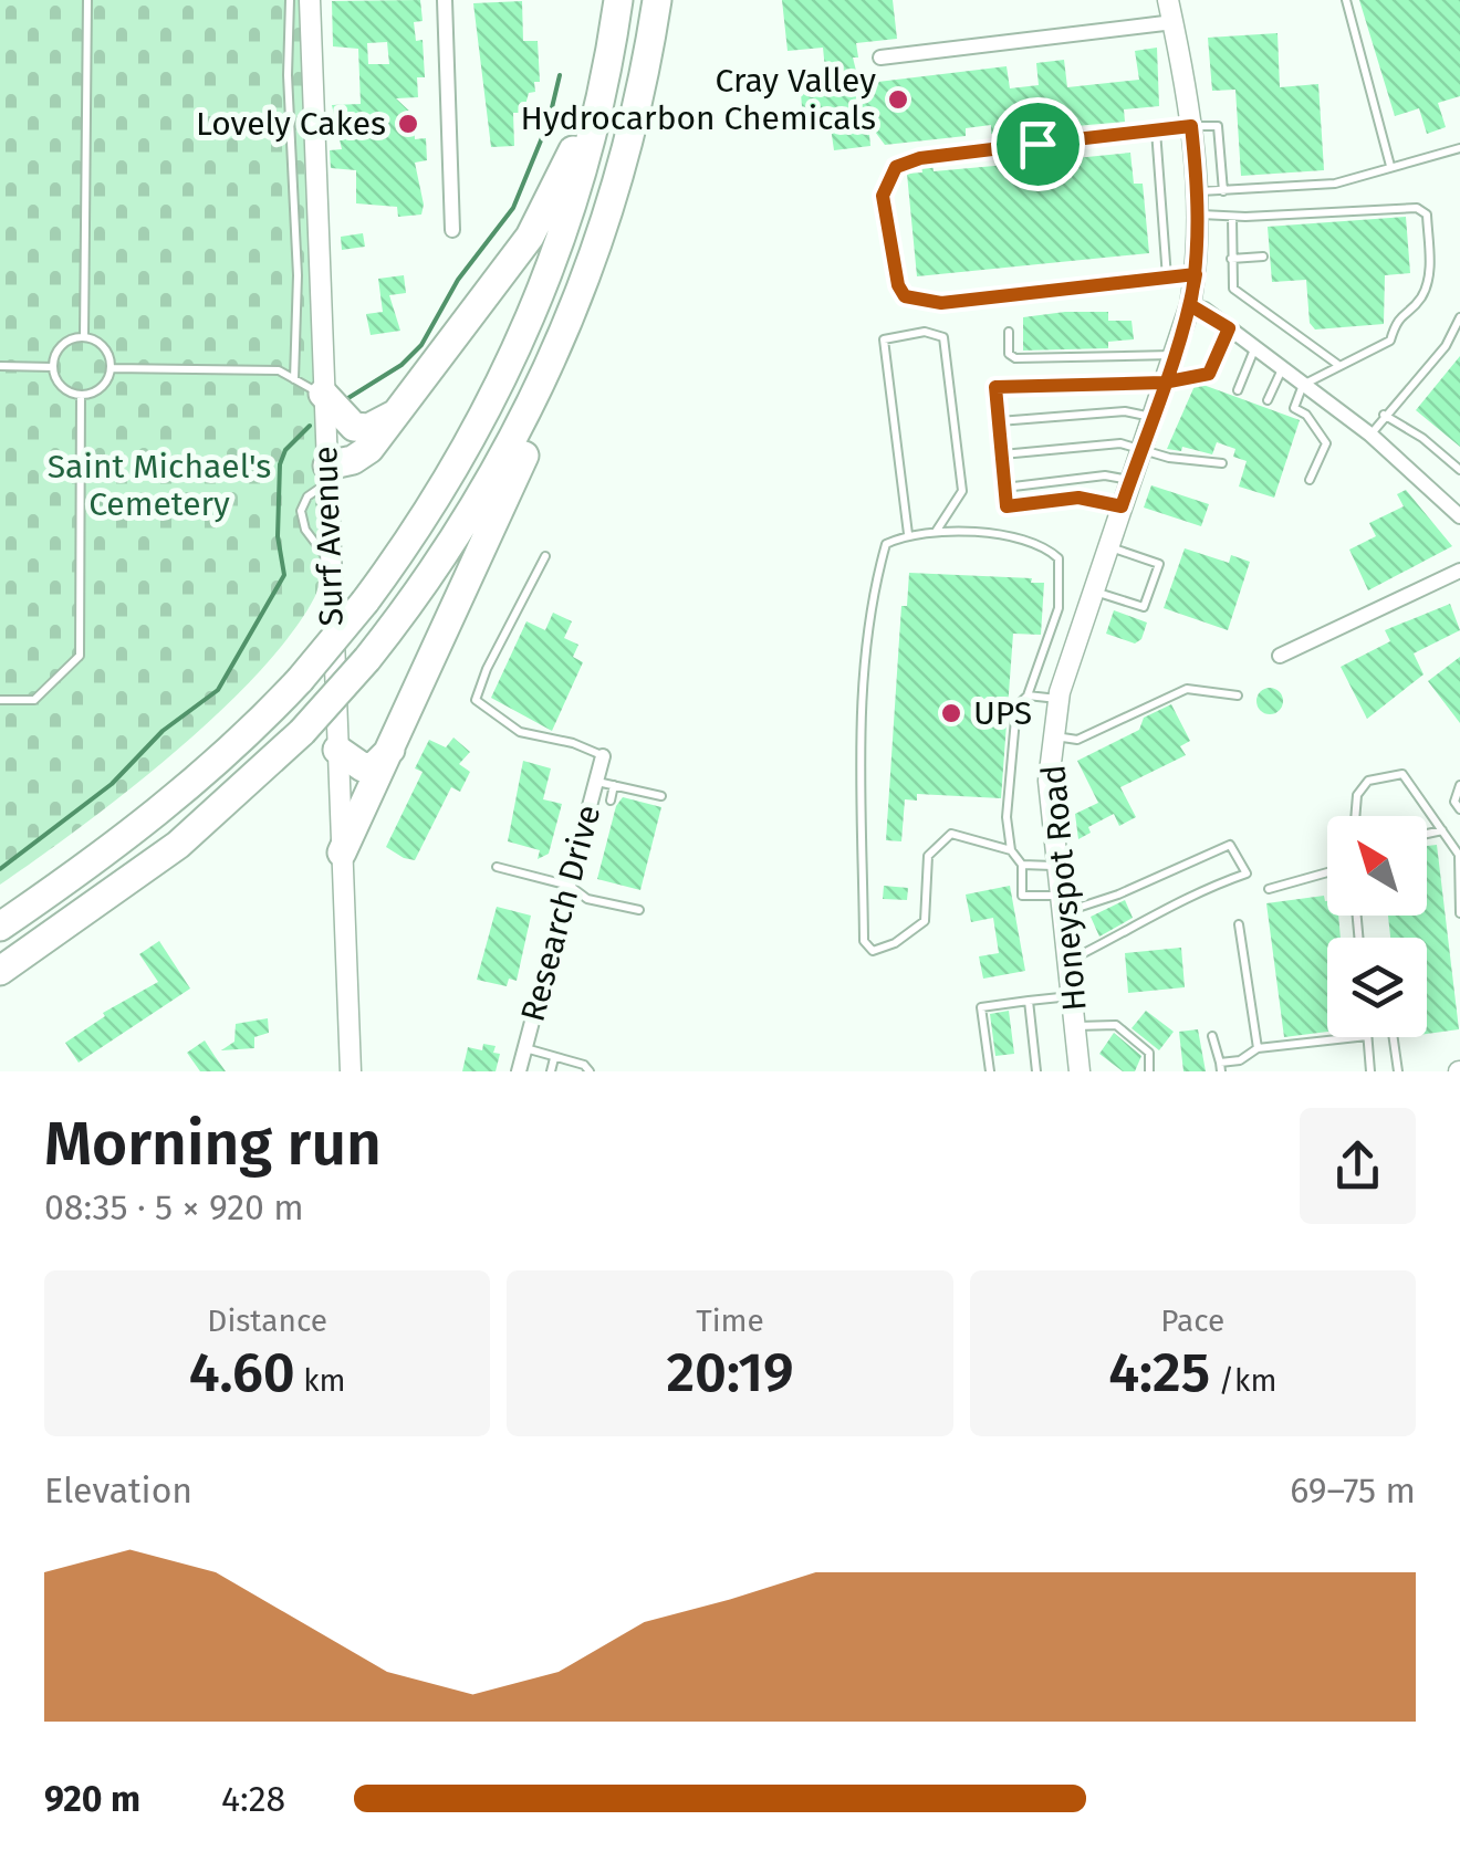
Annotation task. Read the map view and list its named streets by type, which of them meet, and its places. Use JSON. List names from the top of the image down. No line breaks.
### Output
{"streets":{"main road":["Surf Avenue","Honeyspot Road"],"street":["Research Drive"]},"parks":["Saint Michael's Cemetery"],"places":["Cray Valley Hydrocarbon Chemicals","Lovely Cakes","UPS"],"north":"top left","page":{"heading":["Morning run","08:35 · 5 × 920 m"],"stats":[["Distance","4.60 km"],["Time","20:19"],["Pace","4:25 /km"]],"chart":["Elevation","69–75 m"],"list":[{"name":"920 m","note":"4:28"}]}}
